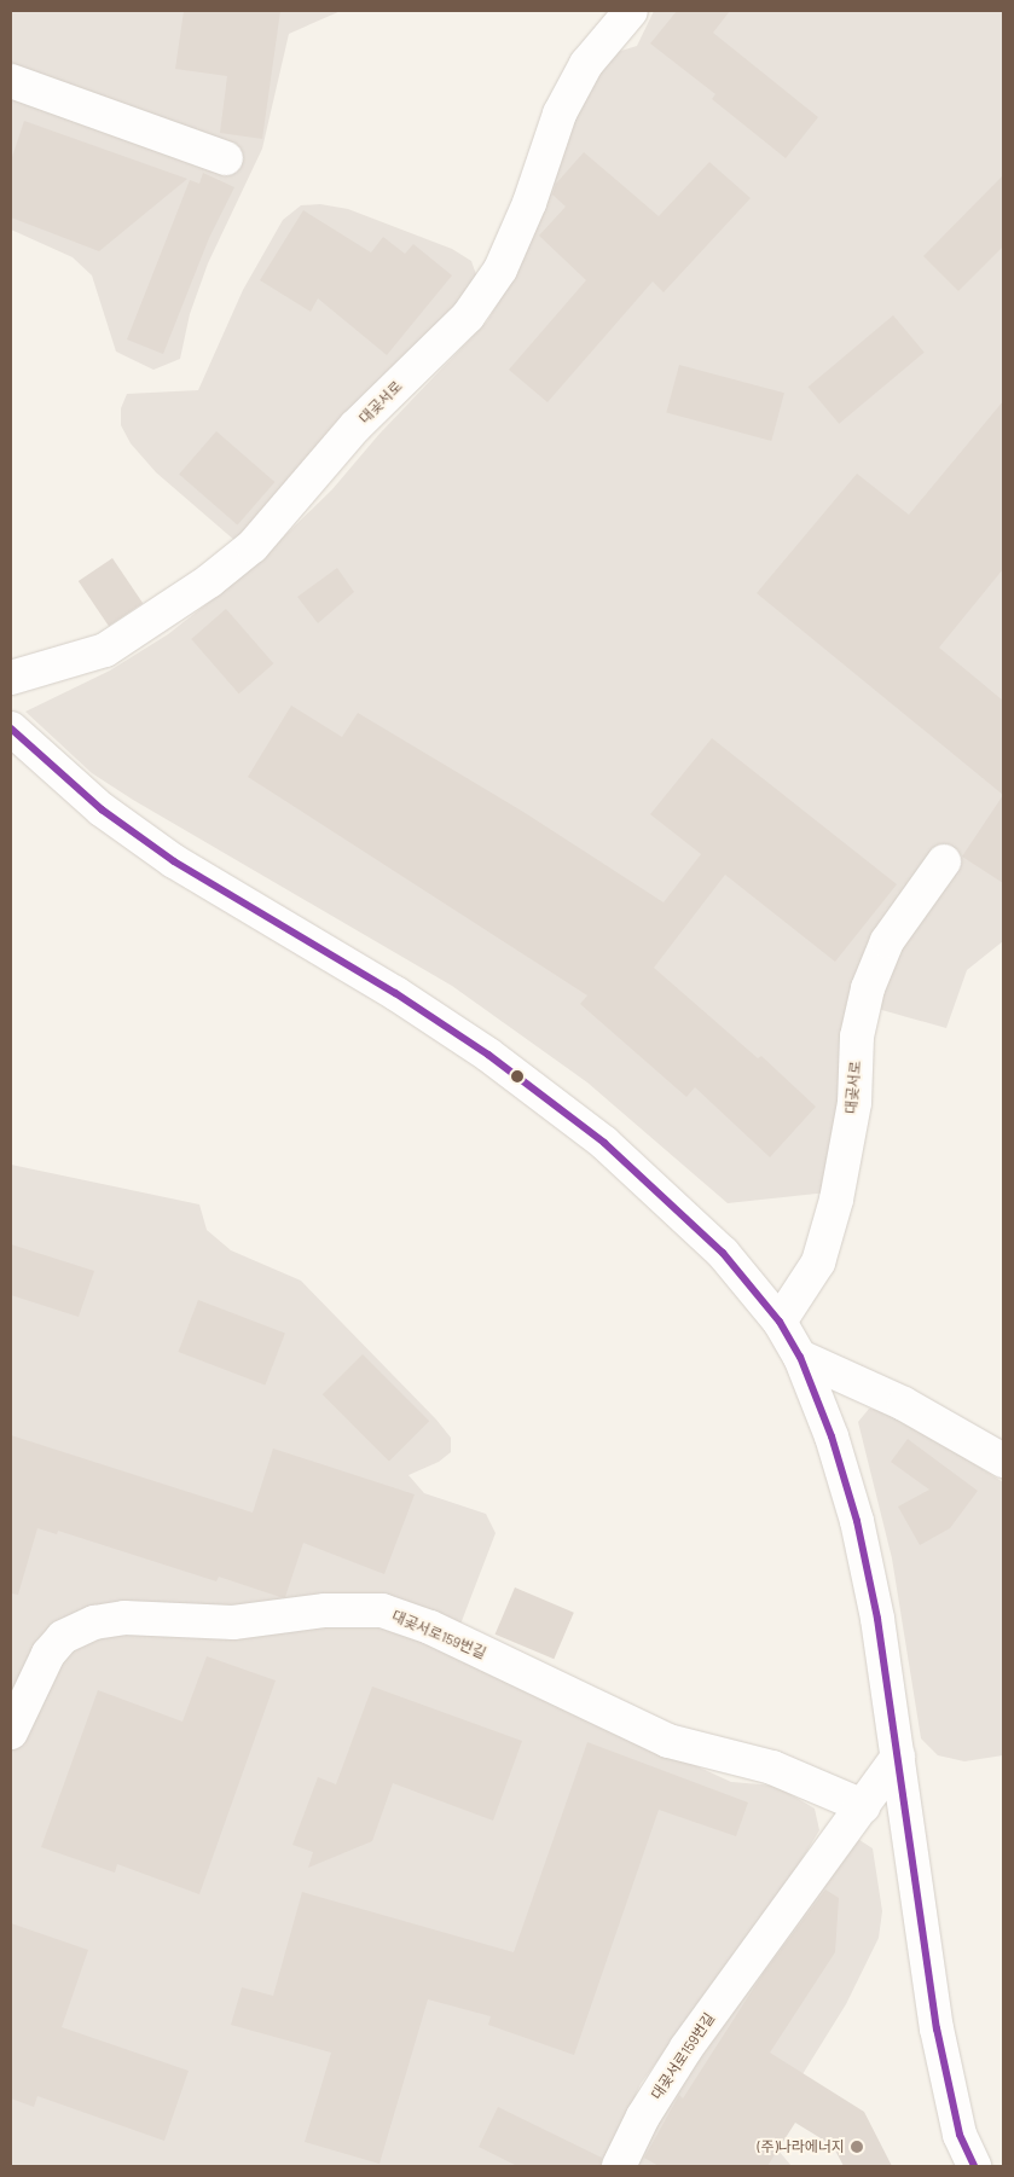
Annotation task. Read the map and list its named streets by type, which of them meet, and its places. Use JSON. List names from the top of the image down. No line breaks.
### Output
{"streets":{"street":["대곶서로","대곶서로159번길"]},"places":["(주)나라에너지"]}
